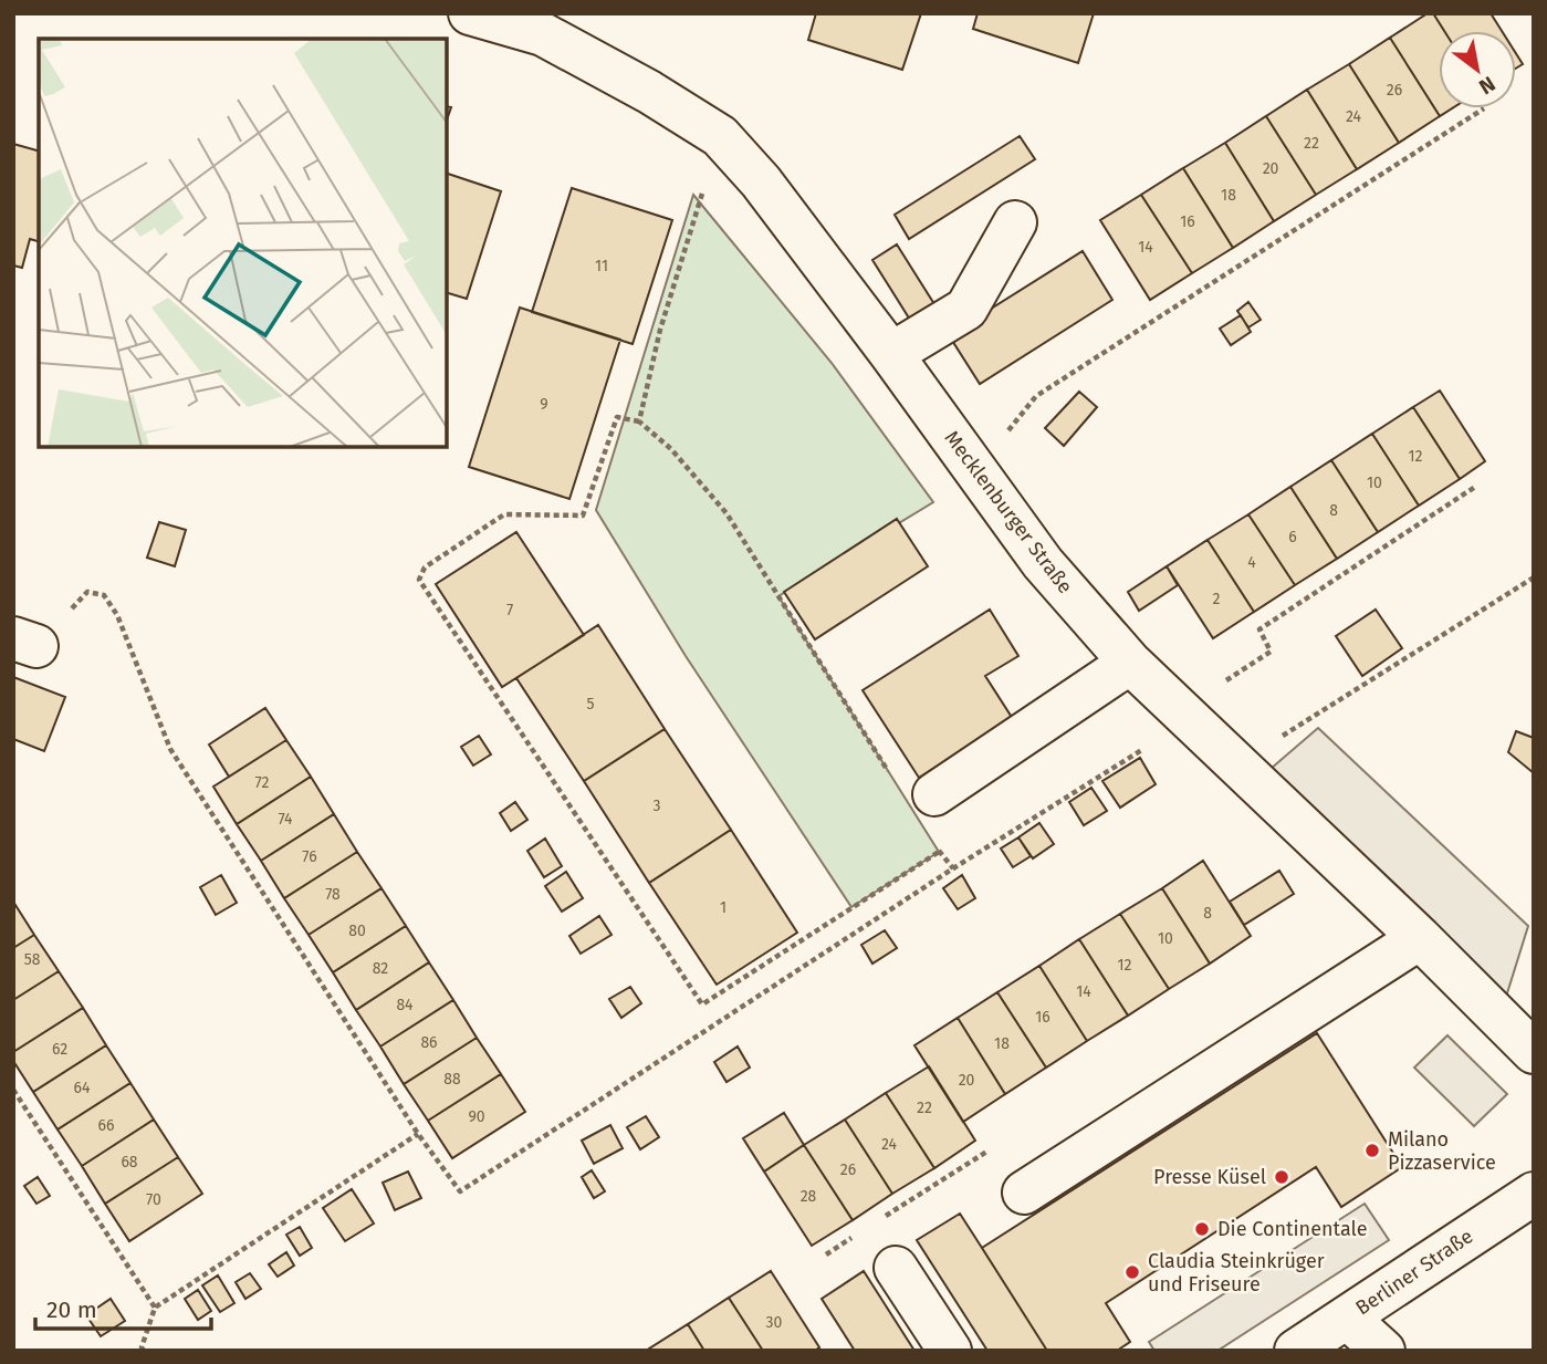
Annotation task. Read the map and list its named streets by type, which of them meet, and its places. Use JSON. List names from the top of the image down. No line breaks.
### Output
{"streets":{"street":["Mecklenburger Straße","Berliner Straße"]},"places":["Milano Pizzaservice","Presse Küsel","Die Continentale","Claudia Steinkrüger und Friseure"],"house_numbers":["26","24","22","20","18","16","14","11","9","12","10","8","6","4","2","7","5","72","3","74","76","78","1","8","80","10","58","12","82","14","84","16","86","18","62","88","20","64","22","90","66","24","68","26","28","70","30"],"scale_bar":"20 m","north":"bottom right"}
